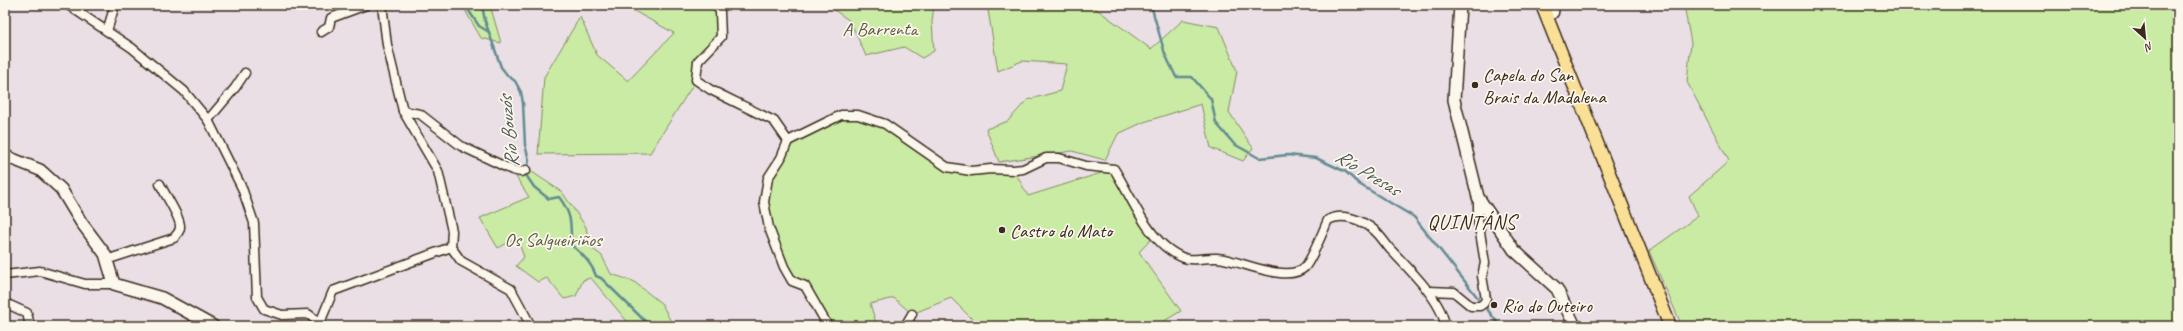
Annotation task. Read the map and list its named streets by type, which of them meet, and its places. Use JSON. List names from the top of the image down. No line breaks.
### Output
{"districts":["QUINTÁNS"],"water":["Río Bouzós","Río Presas"],"parks":["A Barrenta","Os Salgueiriños"],"places":["Capela do San Brais da Madalena","Castro do Mato","Río do Outeiro"],"north":"bottom right"}
